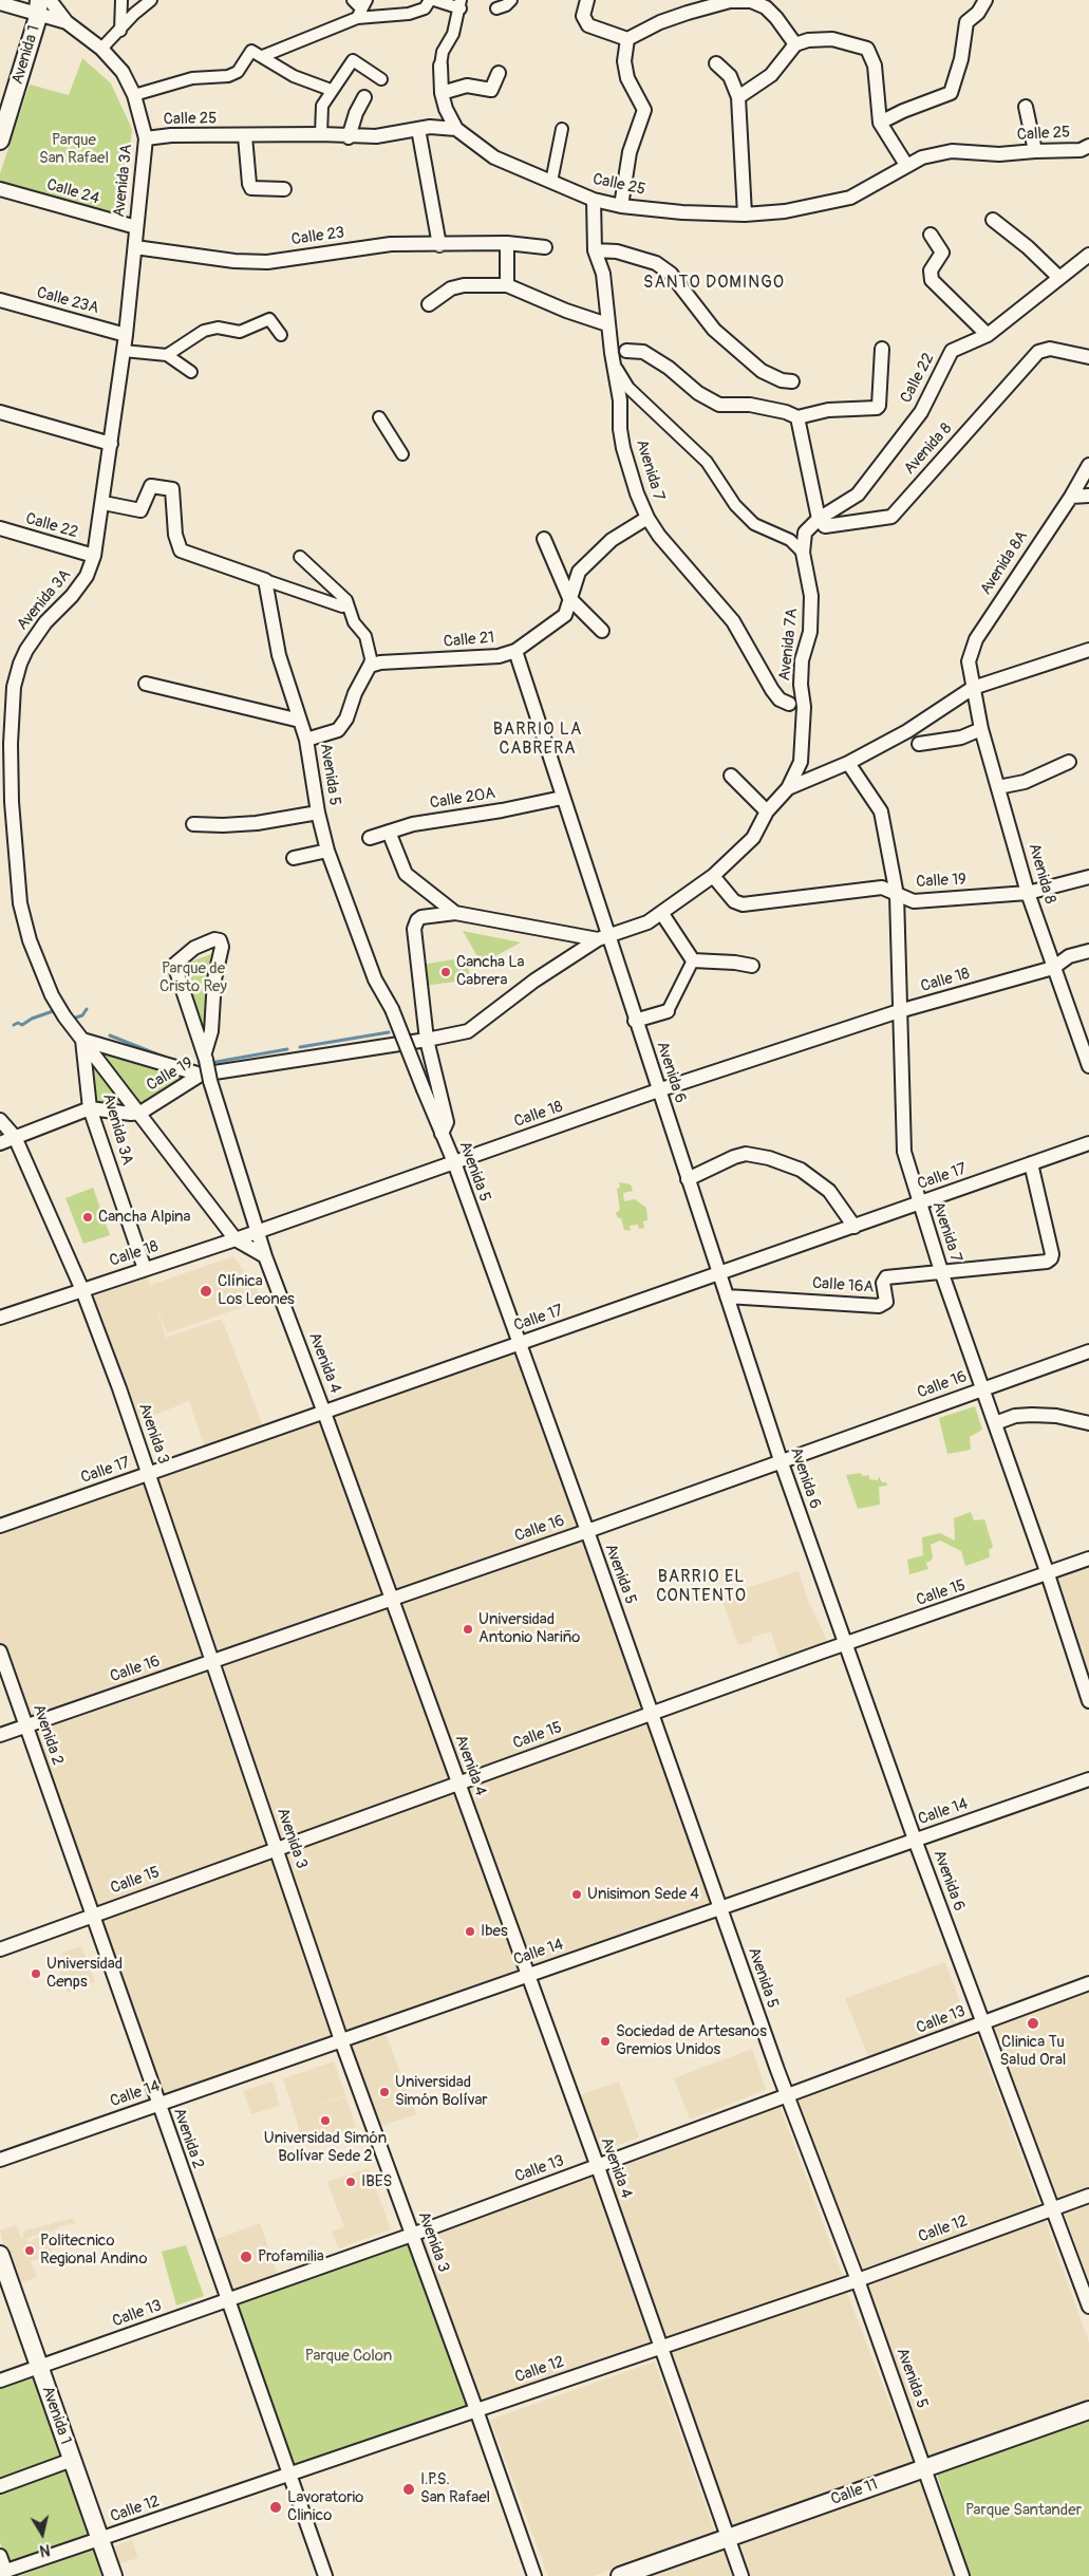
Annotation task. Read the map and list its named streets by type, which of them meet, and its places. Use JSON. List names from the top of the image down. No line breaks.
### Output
{"streets":{"street":["Avenida 1","Calle 25","Avenida 3A","Calle 24","Calle 23","Calle 23A","Calle 22","Avenida 8","Avenida 7","Avenida 8A","Calle 21","Avenida 7A","Avenida 5","Calle 20A","Calle 19","Calle 18","Avenida 6","Calle 17","Calle 16A","Avenida 4","Calle 16","Avenida 3","Calle 15","Avenida 2","Calle 14","Calle 13","Calle 12","Calle 11"]},"crossings":[["Avenida 1","Avenida 3A"],["Avenida 1","Calle 13"],["Avenida 1","Calle 12"],["Calle 25","Avenida 3A"],["Calle 25","Avenida 7"],["Avenida 3A","Calle 24"],["Avenida 3A","Calle 23"],["Avenida 3A","Calle 23A"],["Avenida 3A","Calle 22"],["Avenida 3A","Calle 19"],["Avenida 3A","Calle 18"],["Calle 22","Avenida 8"],["Calle 22","Avenida 7A"],["Avenida 8","Avenida 8A"],["Avenida 8","Avenida 7A"],["Avenida 8","Calle 19"],["Avenida 8","Calle 18"],["Avenida 7","Calle 21"],["Avenida 7","Calle 19"],["Avenida 7","Calle 18"],["Avenida 7","Calle 17"],["Avenida 7","Calle 16A"],["Avenida 7","Calle 16"],["Avenida 7","Calle 15"],["Calle 21","Avenida 6"],["Avenida 5","Calle 18"],["Avenida 5","Calle 17"],["Avenida 5","Calle 16"],["Avenida 5","Calle 15"],["Avenida 5","Calle 14"],["Avenida 5","Calle 13"],["Avenida 5","Calle 12"],["Avenida 5","Calle 11"],["Calle 20A","Avenida 6"],["Calle 19","Avenida 6"],["Calle 19","Avenida 4"],["Calle 19","Avenida 3"],["Calle 18","Avenida 6"],["Calle 18","Avenida 4"],["Calle 18","Avenida 3"],["Avenida 6","Calle 17"],["Avenida 6","Calle 16A"],["Avenida 6","Calle 16"],["Avenida 6","Calle 15"],["Avenida 6","Calle 14"],["Avenida 6","Calle 13"],["Avenida 6","Calle 12"],["Calle 17","Calle 16A"],["Calle 17","Avenida 4"],["Calle 17","Avenida 3"],["Avenida 4","Calle 16"],["Avenida 4","Calle 15"],["Avenida 4","Calle 14"],["Avenida 4","Calle 13"],["Avenida 4","Calle 12"],["Avenida 4","Calle 11"],["Calle 16","Avenida 3"],["Calle 16","Avenida 2"],["Avenida 3","Calle 15"],["Avenida 3","Calle 14"],["Avenida 3","Calle 13"],["Avenida 3","Calle 12"],["Calle 15","Avenida 2"],["Avenida 2","Calle 14"],["Avenida 2","Calle 13"],["Avenida 2","Calle 12"]],"districts":["SANTO DOMINGO","BARRIO LA CABRERA","BARRIO EL CONTENTO"],"parks":["Parque San Rafael","Parque de Cristo Rey","Parque Colon","Parque Santander"],"places":["Cancha La Cabrera","Cancha Alpina","Clínica Los Leones","Universidad Antonio Nariño","Unisimon Sede 4","Ibes","Universidad Cenps","Clinica Tu Salud Oral","Sociedad de Artesanos Gremios Unidos","Universidad Simón Bolívar","Universidad Simón Bolívar Sede 2","IBES","Politecnico Regional Andino","Profamilia","I.P.S. San Rafael","Lavoratorio Clinico"],"north":"bottom"}
